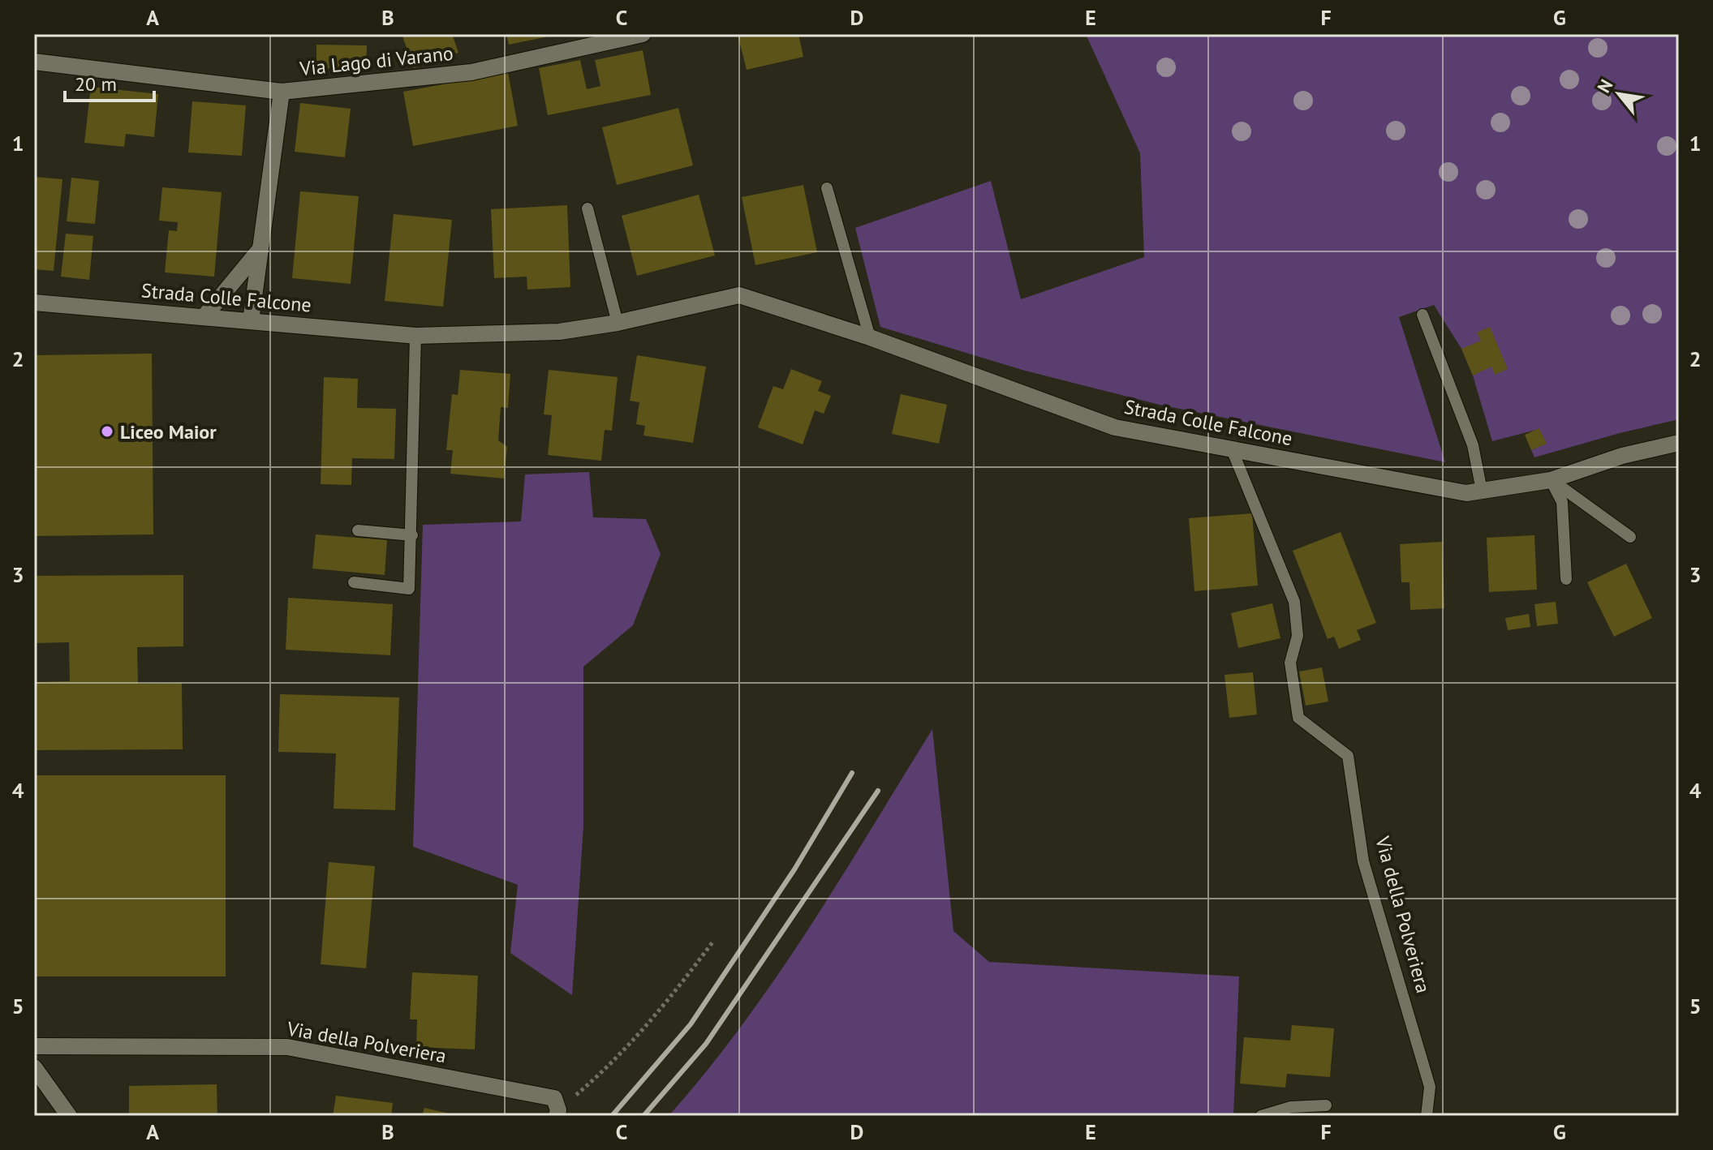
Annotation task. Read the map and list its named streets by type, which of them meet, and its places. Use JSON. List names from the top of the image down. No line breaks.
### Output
{"streets":{"street":["Via Lago di Varano","Strada Colle Falcone","Via della Polveriera"]},"crossings":[["Strada Colle Falcone","Via della Polveriera"]],"places":["Liceo Maior"],"scale_bar":"20 m","north":"top left","grid":{"columns":["A","B","C","D","E","F","G"],"rows":["1","2","3","4","5"]}}
